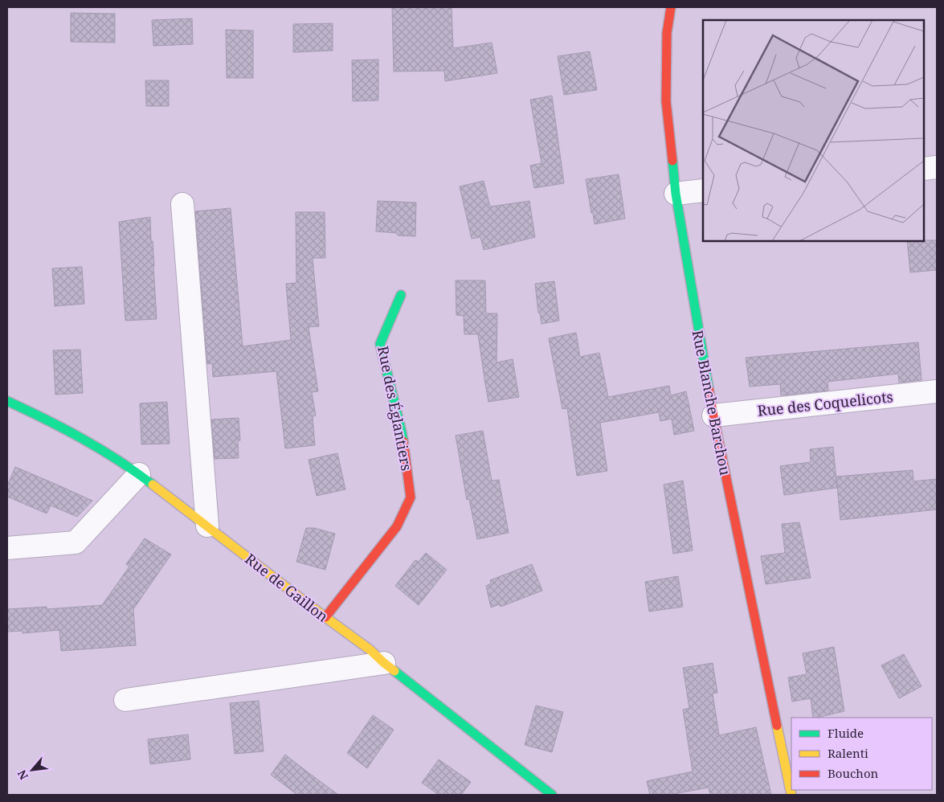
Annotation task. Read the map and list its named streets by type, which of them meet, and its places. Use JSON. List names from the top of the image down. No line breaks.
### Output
{"streets":{"street":["Rue Blanche Barchou","Rue des Coquelicots","Rue des Églantiers","Rue de Gaillon"]},"crossings":[["Rue Blanche Barchou","Rue des Coquelicots"],["Rue des Églantiers","Rue de Gaillon"]],"legend":["Fluide","Ralenti","Bouchon"],"north":"bottom left"}
